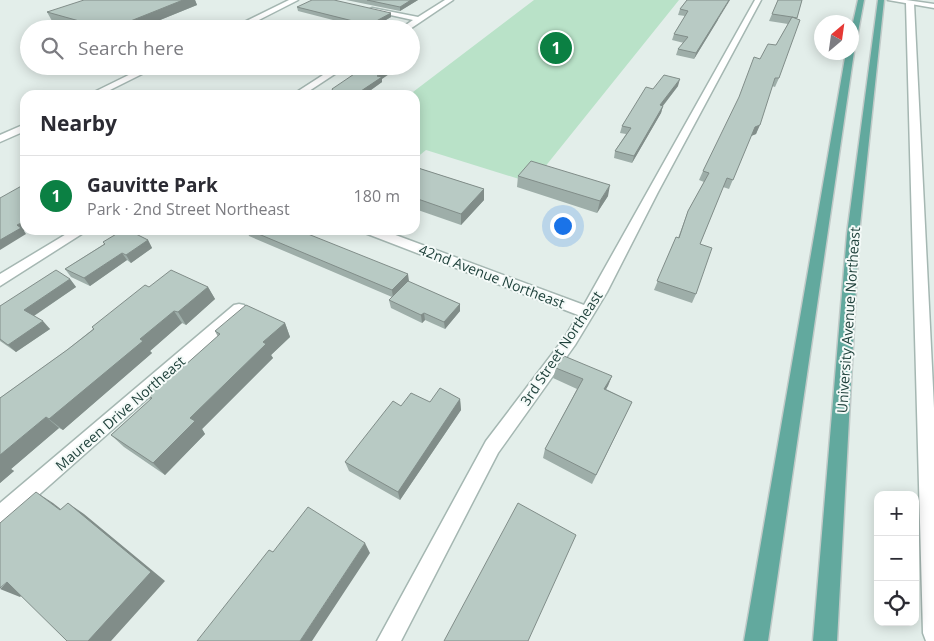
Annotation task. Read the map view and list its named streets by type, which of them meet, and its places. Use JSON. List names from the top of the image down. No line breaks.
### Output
{"streets":{"main road":["University Avenue Northeast"],"street":["42nd Avenue Northeast","3rd Street Northeast","Maureen Drive Northeast"]},"crossings":[["42nd Avenue Northeast","3rd Street Northeast"]],"north":"top right","page":{"search":"Search here","pins":"1","heading":"Nearby","list":[{"mark":"1","name":"Gauvitte Park","note":"Park · 2nd Street Northeast","value":"180 m"}],"map_buttons":["+","−"]}}
